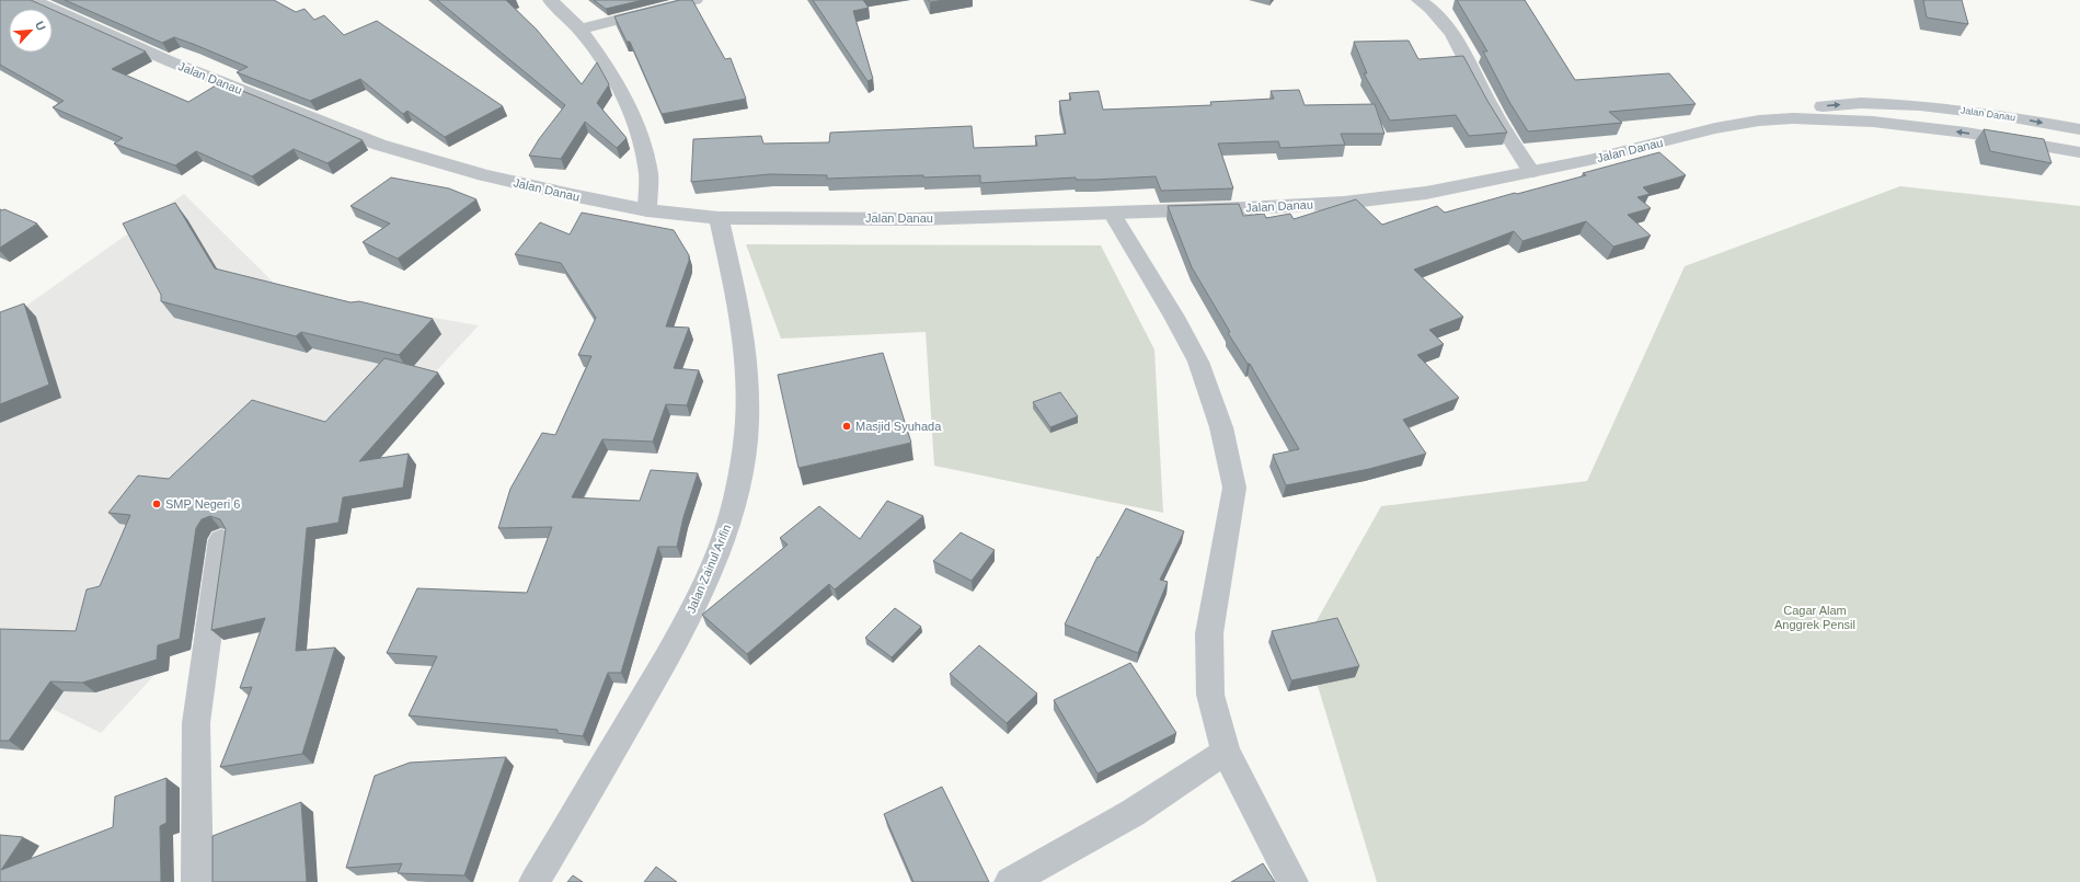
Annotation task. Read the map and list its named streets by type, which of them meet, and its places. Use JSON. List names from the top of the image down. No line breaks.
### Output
{"streets":{"street":["Jalan Danau","Jalan Zainul Arifin"]},"crossings":[["Jalan Danau","Jalan Zainul Arifin"]],"parks":["Cagar Alam Anggrek Pensil"],"places":["Masjid Syuhada","SMP Negeri 6"],"north":"top right"}
